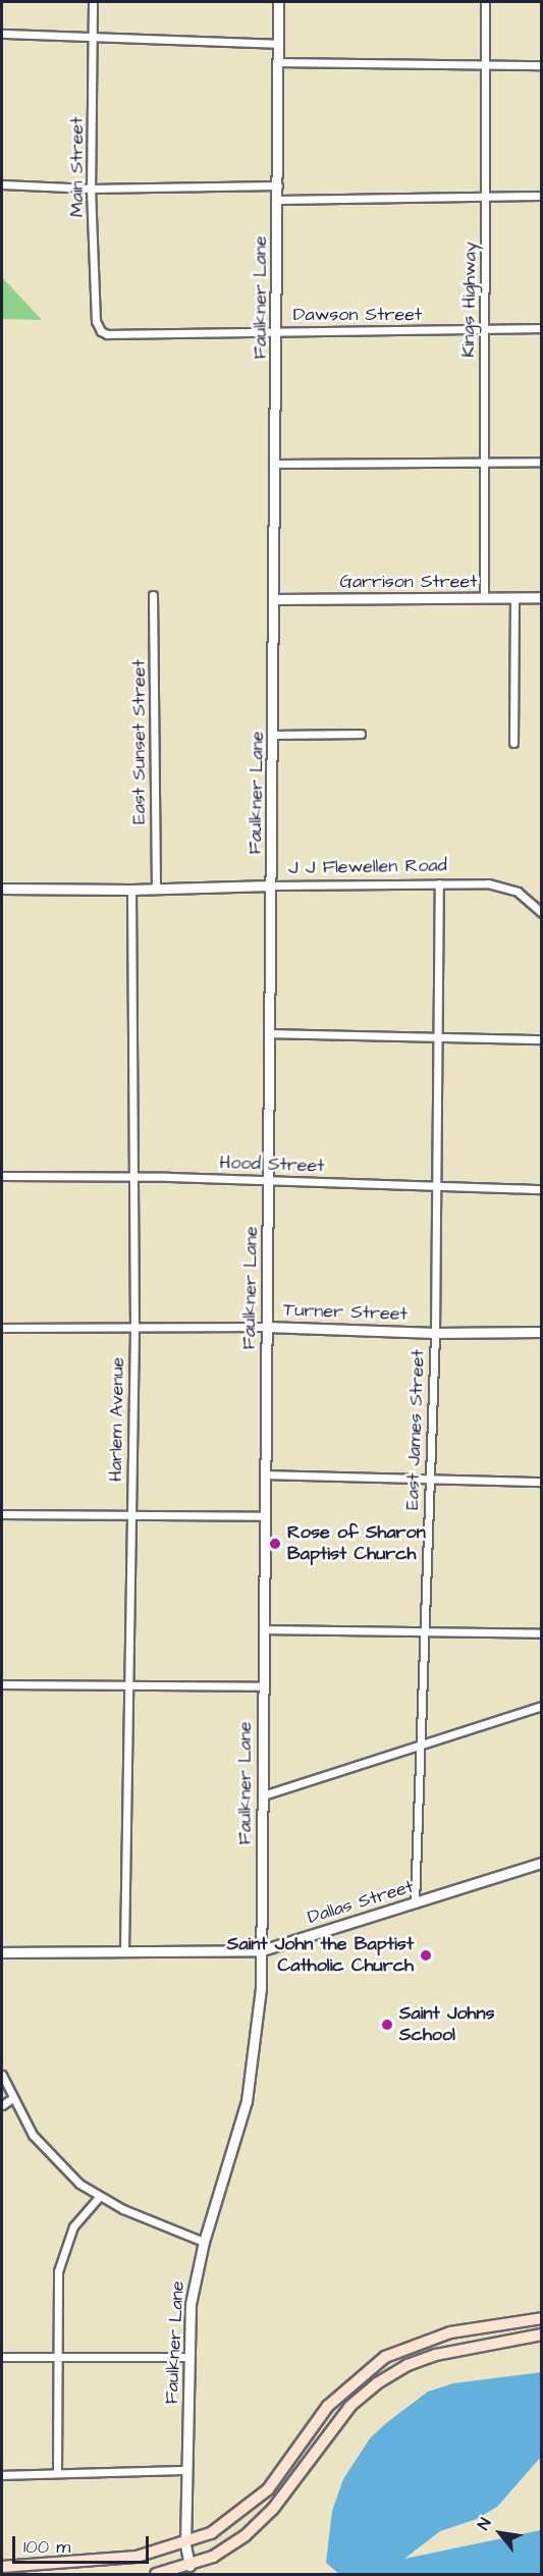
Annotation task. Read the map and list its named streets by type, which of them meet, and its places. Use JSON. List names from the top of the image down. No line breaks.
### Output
{"streets":{"street":["Main Street","Faulkner Lane","Kings Highway","Dawson Street","Garrison Street","East Sunset Street","J J Flewellen Road","Hood Street","Turner Street","Harlem Avenue","East James Street","Dallas Street"]},"crossings":[["Main Street","Dawson Street"],["Faulkner Lane","Dawson Street"],["Faulkner Lane","Garrison Street"],["Faulkner Lane","J J Flewellen Road"],["Faulkner Lane","Hood Street"],["Faulkner Lane","Turner Street"],["Faulkner Lane","Dallas Street"],["Kings Highway","Dawson Street"],["Kings Highway","Garrison Street"],["East Sunset Street","J J Flewellen Road"],["J J Flewellen Road","Harlem Avenue"],["J J Flewellen Road","East James Street"],["Hood Street","Harlem Avenue"],["Hood Street","East James Street"],["Turner Street","Harlem Avenue"],["Turner Street","East James Street"],["Harlem Avenue","Dallas Street"],["East James Street","Dallas Street"]],"places":["Rose of Sharon Baptist Church","Saint John the Baptist Catholic Church","Saint Johns School"],"scale_bar":"100 m","north":"top left"}
